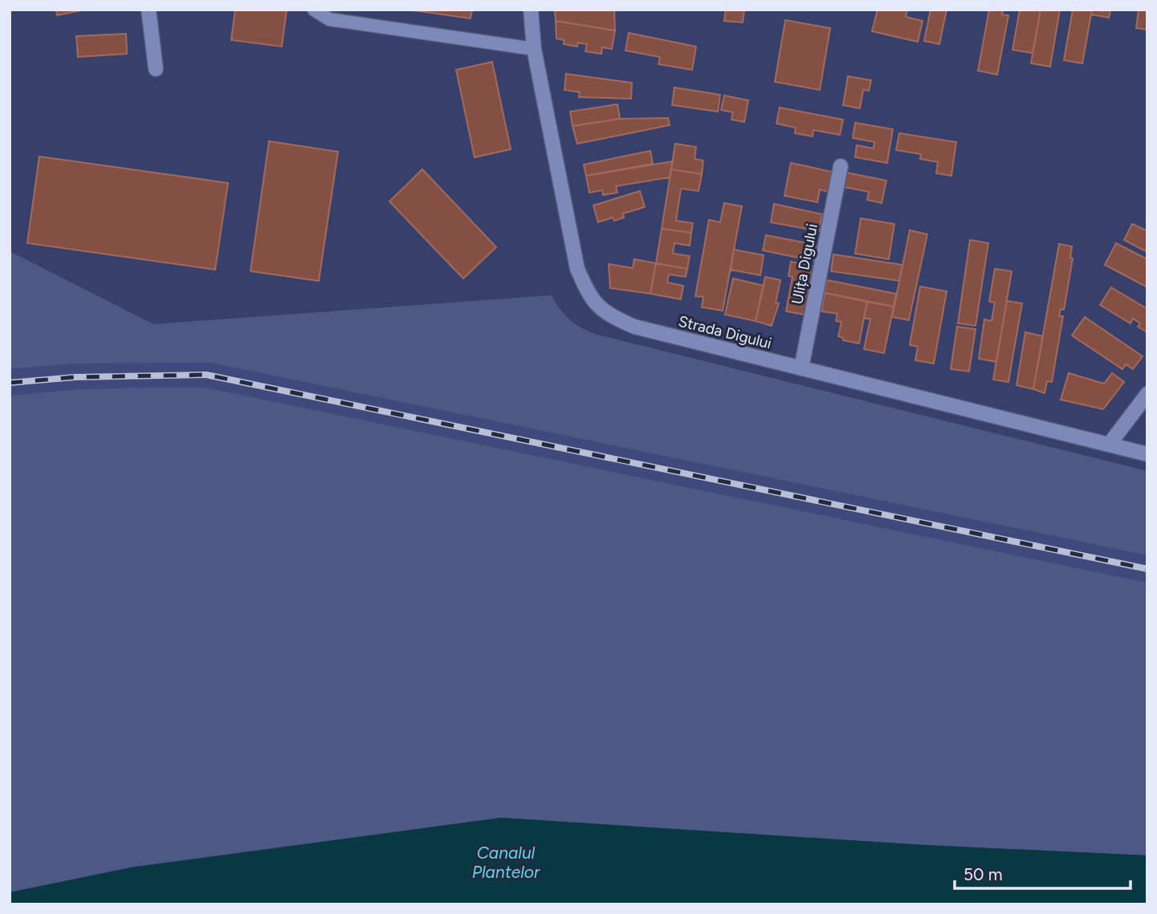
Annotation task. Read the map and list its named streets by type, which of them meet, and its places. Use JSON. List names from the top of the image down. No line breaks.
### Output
{"streets":{"street":["Ulița Digului","Strada Digului"]},"crossings":[["Ulița Digului","Strada Digului"]],"water":["Canalul Plantelor"],"scale_bar":"50 m"}
